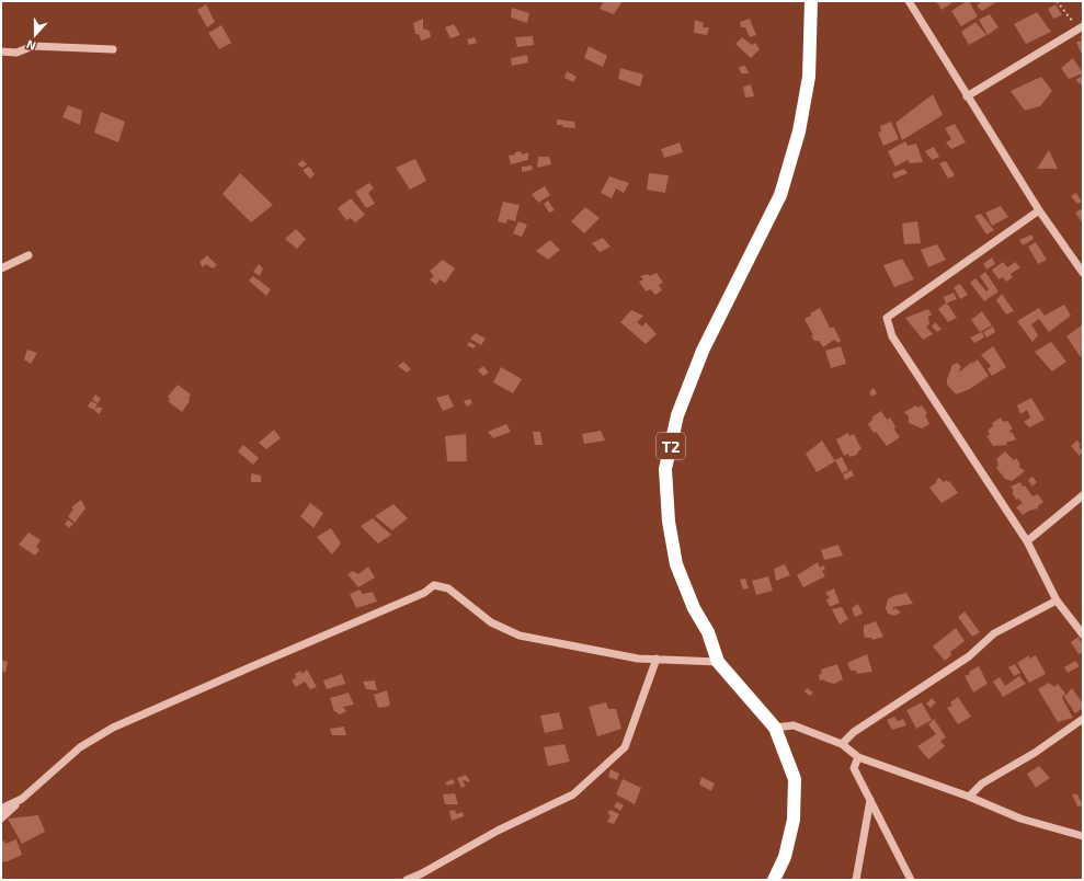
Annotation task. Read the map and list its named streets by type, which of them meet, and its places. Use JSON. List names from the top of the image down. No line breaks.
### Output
{"streets":{"highway":["T2"]},"north":"bottom"}
